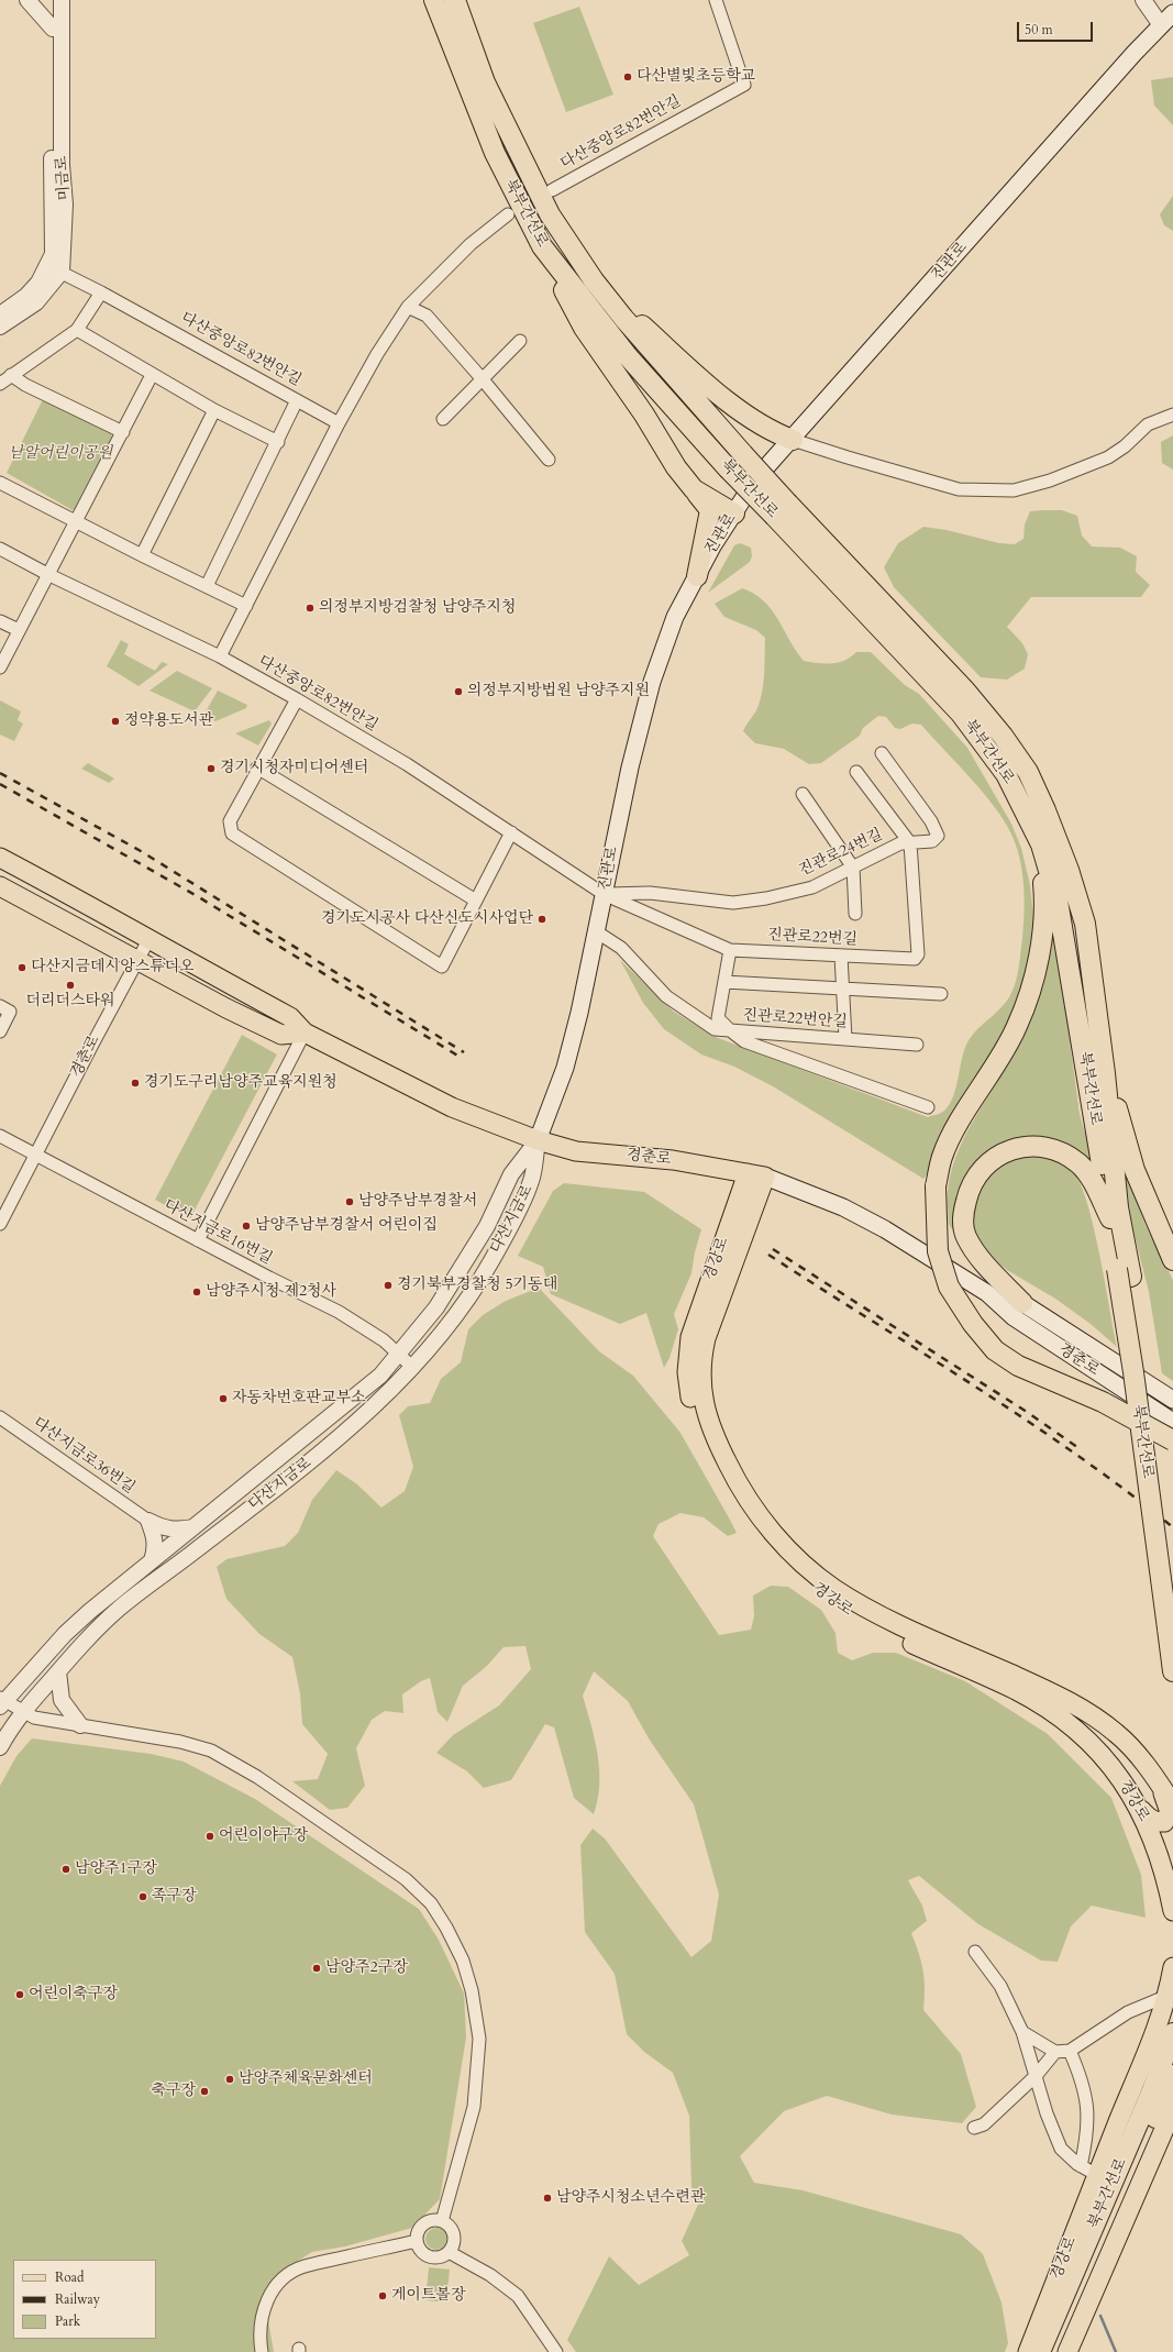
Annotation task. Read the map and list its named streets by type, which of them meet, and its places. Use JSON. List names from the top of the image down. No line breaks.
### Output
{"streets":{"highway":["북부간선로"],"main road":["진관로","경춘로","경강로"],"street":["다산중앙로82번안길","미금로","진관로24번길","진관로22번길","진관로22번안길","다산지금로","다산지금로16번길","다산지금로36번길"]},"crossings":[["다산중앙로82번안길","미금로"],["다산중앙로82번안길","진관로"],["다산중앙로82번안길","진관로24번길"],["다산중앙로82번안길","진관로22번길"],["진관로","진관로24번길"],["진관로","진관로22번길"],["진관로","경춘로"],["진관로","다산지금로"],["진관로24번길","진관로22번길"],["진관로22번길","진관로22번안길"],["경춘로","다산지금로"],["경춘로","다산지금로16번길"],["경춘로","경강로"],["다산지금로","다산지금로16번길"]],"parks":["낟알어린이공원"],"places":["다산별빛초등학교","의정부지방검찰청 남양주지청","의정부지방법원 남양주지원","정약용도서관","경기시청자미디어센터","경기도시공사 다산신도시사업단","다산지금데시앙스튜디오","더리더스타워","경기도구리남양주교육지원청","남양주남부경찰서","남양주남부경찰서 어린이집","경기북부경찰청 5기동대","남양주시청 제2청사","자동차번호판교부소","어린이야구장","남양주1구장","족구장","남양주2구장","어린이축구장","남양주체육문화센터","축구장","남양주시청소년수련관","게이트볼장"],"legend":["Road","Railway","Park"],"scale_bar":"50 m"}
